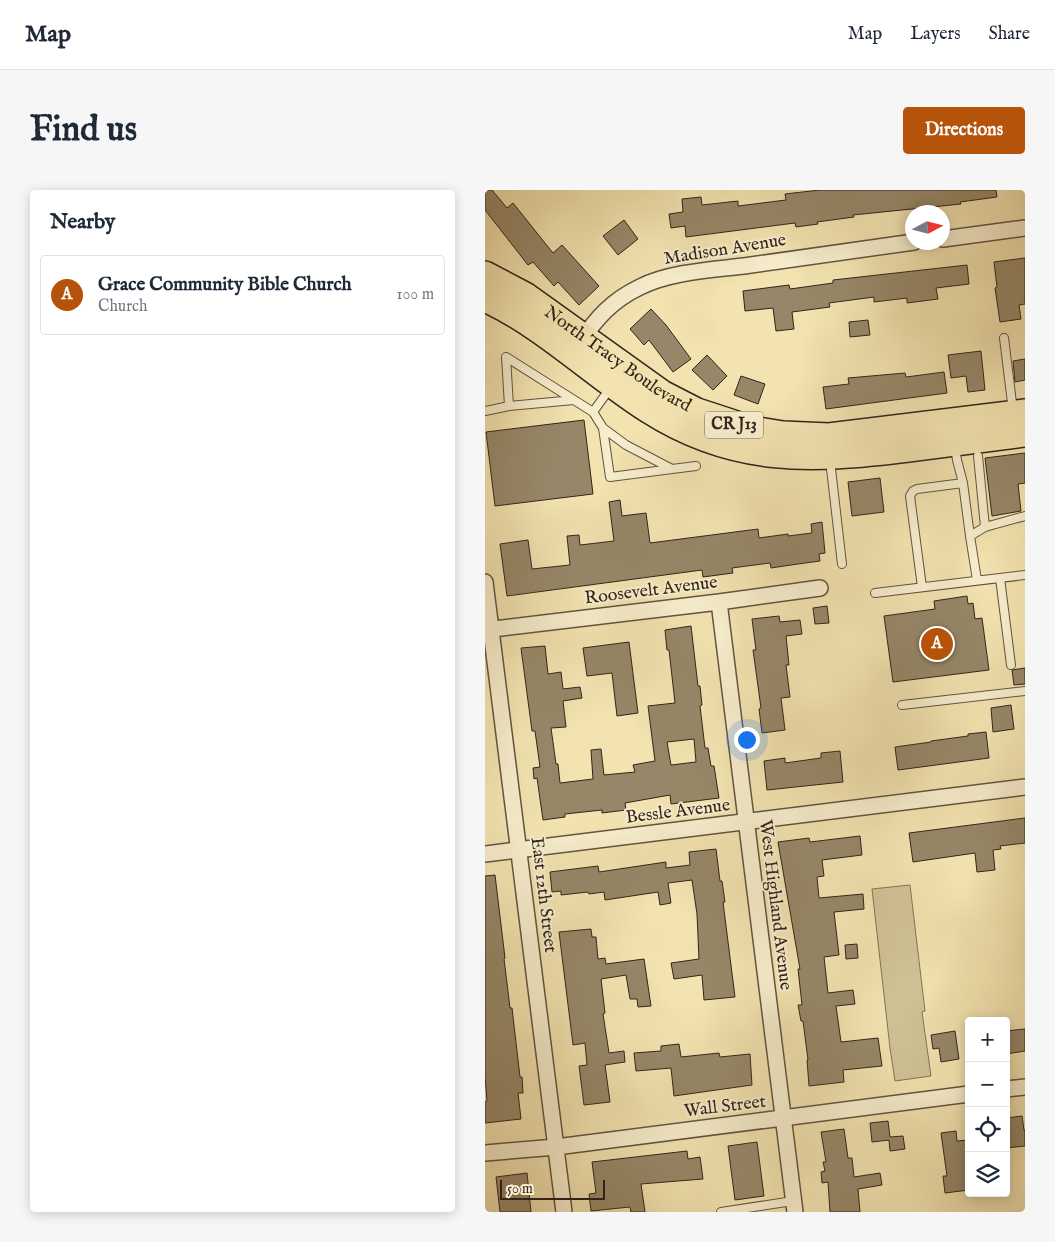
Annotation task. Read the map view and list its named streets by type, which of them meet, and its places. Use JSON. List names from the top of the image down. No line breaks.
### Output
{"streets":{"main road":["North Tracy Boulevard","CR J13"],"street":["Madison Avenue","Roosevelt Avenue","Bessle Avenue","East 12th Street","West Highland Avenue","Wall Street"]},"crossings":[["Madison Avenue","North Tracy Boulevard"],["Roosevelt Avenue","East 12th Street"],["Roosevelt Avenue","West Highland Avenue"],["Bessle Avenue","East 12th Street"],["Bessle Avenue","West Highland Avenue"],["East 12th Street","Wall Street"],["West Highland Avenue","Wall Street"]],"scale_bar":"50 m","north":"right","page":{"header":"Map","nav":["Map","Layers","Share"],"buttons":"Directions","title":"Find us","heading":"Nearby","list":[{"mark":"A","name":"Grace Community Bible Church","note":"Church","value":"100 m"}],"pins":"A","map_buttons":["+","−"],"scale":"50 m"}}
